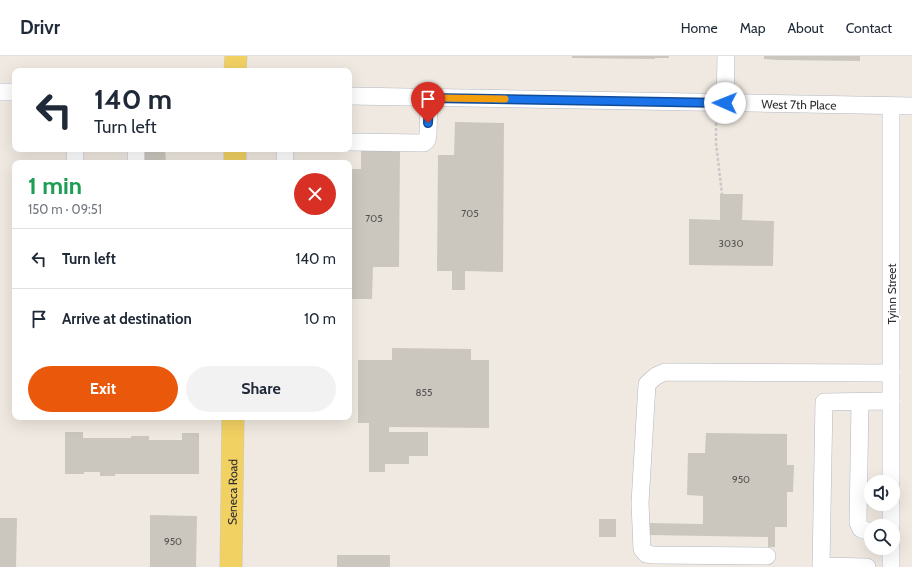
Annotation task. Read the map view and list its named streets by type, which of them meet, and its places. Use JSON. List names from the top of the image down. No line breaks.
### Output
{"streets":{"main road":["Seneca Road"],"street":["West 7th Place","Tyinn Street"]},"crossings":[["West 7th Place","Tyinn Street"]],"house_numbers":["705","705","3030","855","950","950"],"page":{"header":"Drivr","nav":["Home","Map","About","Contact"],"turn":["140 m","Turn left"],"heading":["1 min","150 m · 09:51"],"list":[{"name":"Turn left","value":"140 m"},{"name":"Arrive at destination","value":"10 m"}],"buttons":["Exit","Share"]}}
